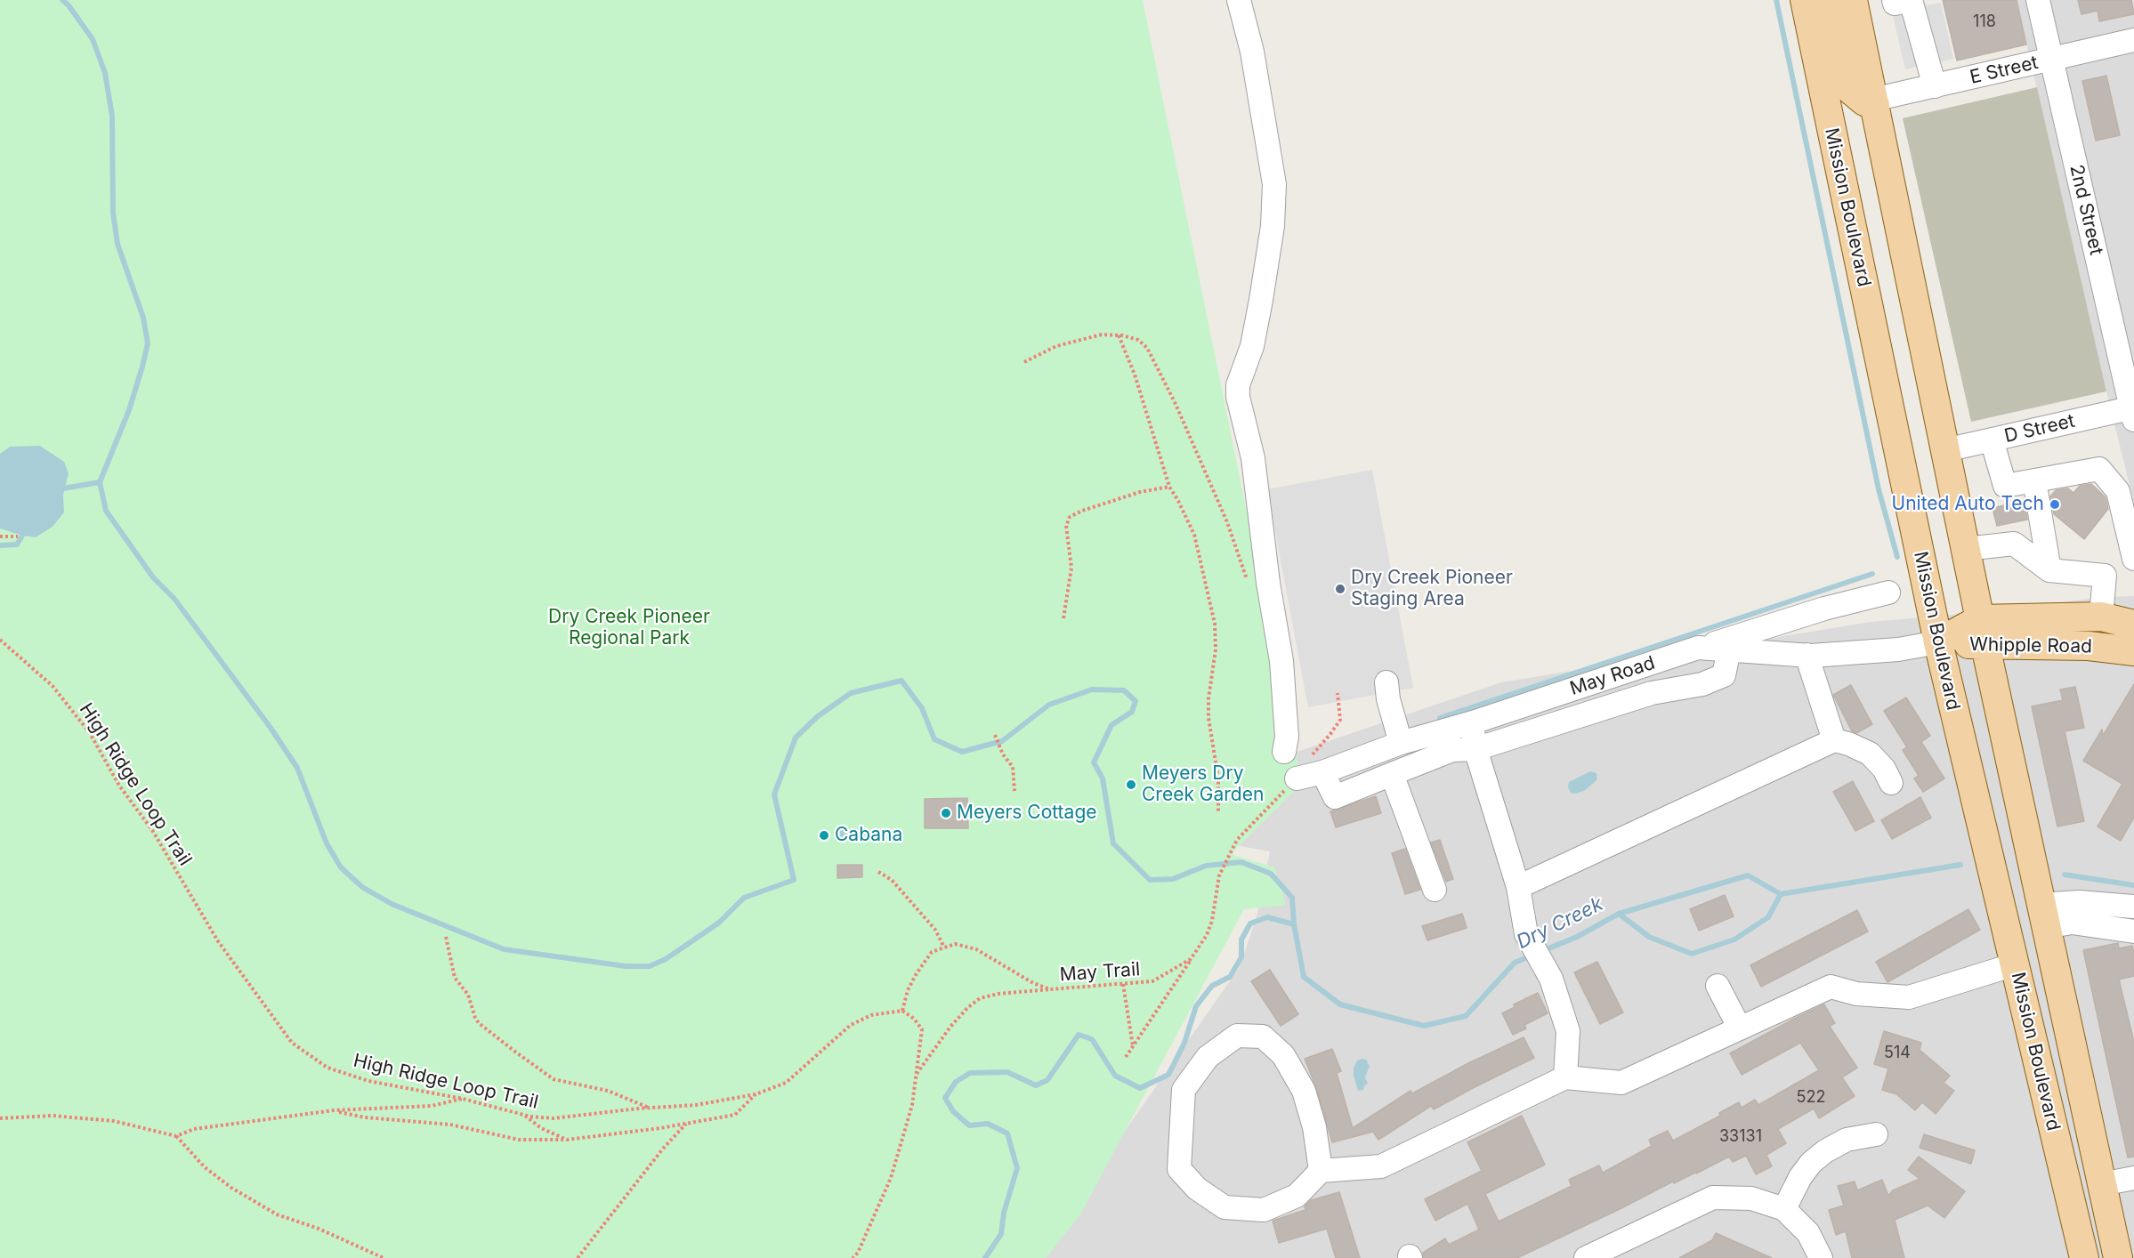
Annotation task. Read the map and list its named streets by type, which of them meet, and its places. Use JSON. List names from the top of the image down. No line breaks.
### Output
{"streets":{"main road":["Mission Boulevard","Whipple Road"],"street":["E Street","2nd Street","D Street","May Road"],"path":["High Ridge Loop Trail","May Trail"]},"crossings":[["E Street","Mission Boulevard"],["E Street","2nd Street"],["Mission Boulevard","D Street"],["Mission Boulevard","Whipple Road"],["Mission Boulevard","May Road"],["2nd Street","D Street"],["Whipple Road","May Road"],["May Road","May Trail"]],"water":["Dry Creek"],"parks":["Dry Creek Pioneer Regional Park"],"places":["United Auto Tech","Dry Creek Pioneer Staging Area","Meyers Dry Creek Garden","Meyers Cottage","Cabana"],"house_numbers":["118","514","522","33131"]}
